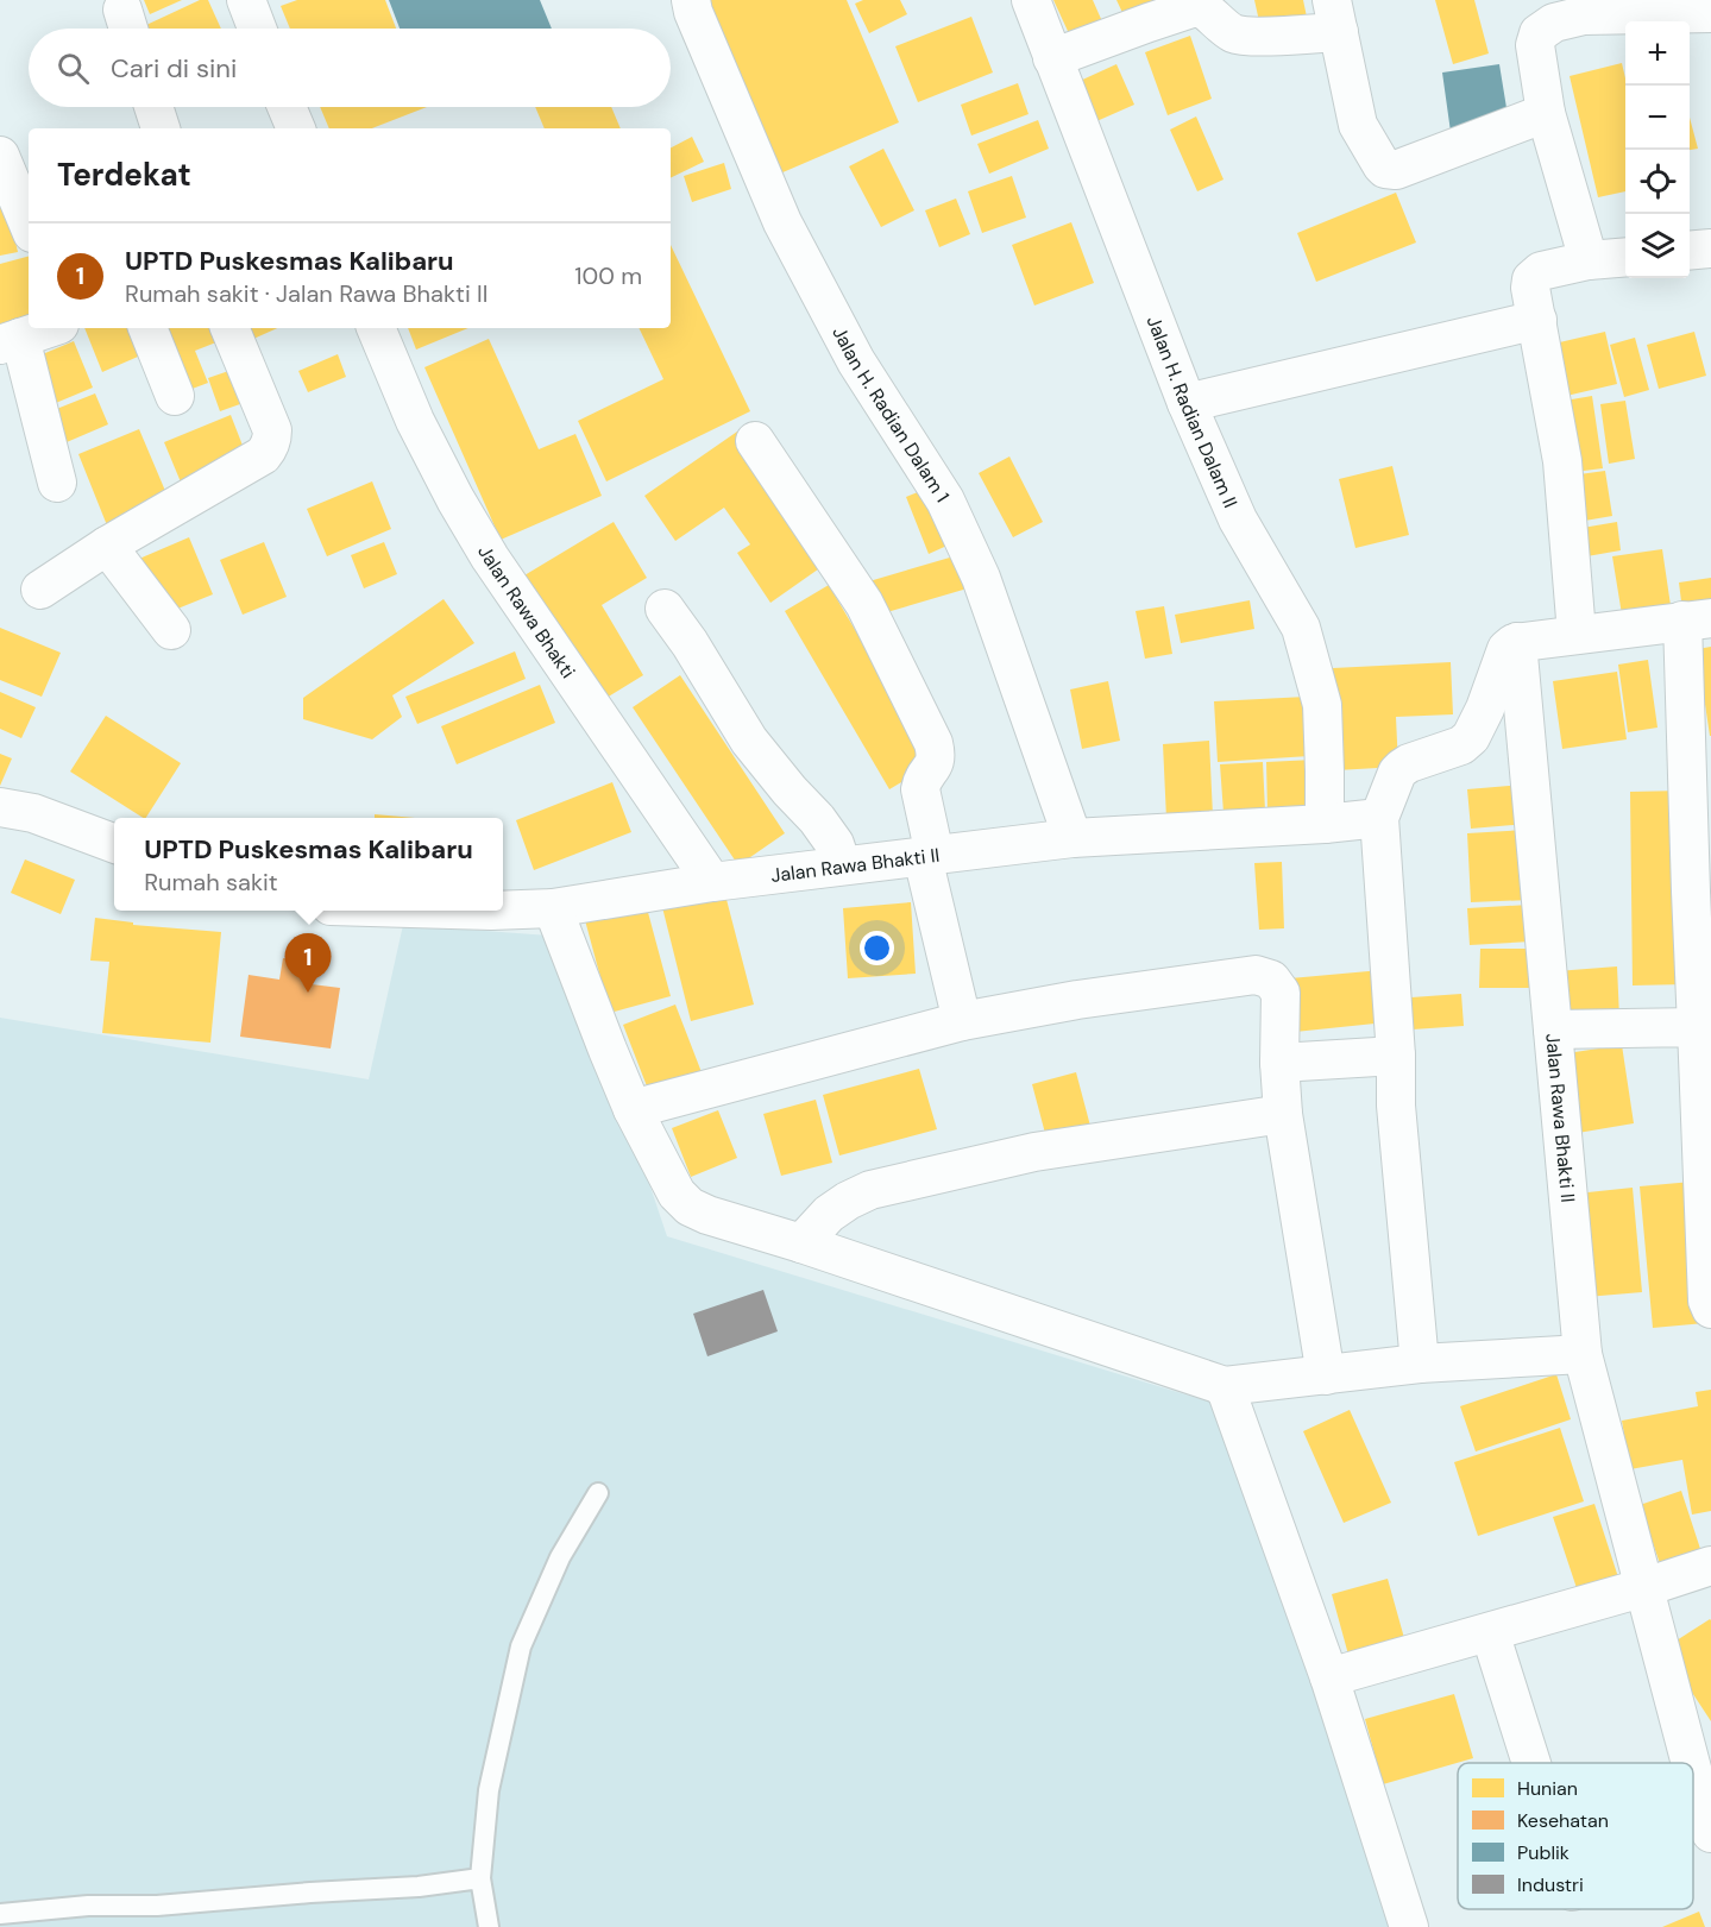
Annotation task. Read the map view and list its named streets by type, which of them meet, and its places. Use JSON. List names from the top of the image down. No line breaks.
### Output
{"streets":{"street":["Jalan H. Radian Dalam II","Jalan H. Radian Dalam 1","Jalan Rawa Bhakti","Jalan Rawa Bhakti II"]},"crossings":[["Jalan H. Radian Dalam II","Jalan Rawa Bhakti II"],["Jalan H. Radian Dalam 1","Jalan Rawa Bhakti II"],["Jalan Rawa Bhakti","Jalan Rawa Bhakti II"]],"legend":["Hunian","Kesehatan","Publik","Industri"],"page":{"map_buttons":["+","−"],"search":"Cari di sini","heading":"Terdekat","list":[{"mark":"1","name":"UPTD Puskesmas Kalibaru","note":"Rumah sakit · Jalan Rawa Bhakti II","value":"100 m"}],"popup":["UPTD Puskesmas Kalibaru","Rumah sakit"],"pins":"1"}}
